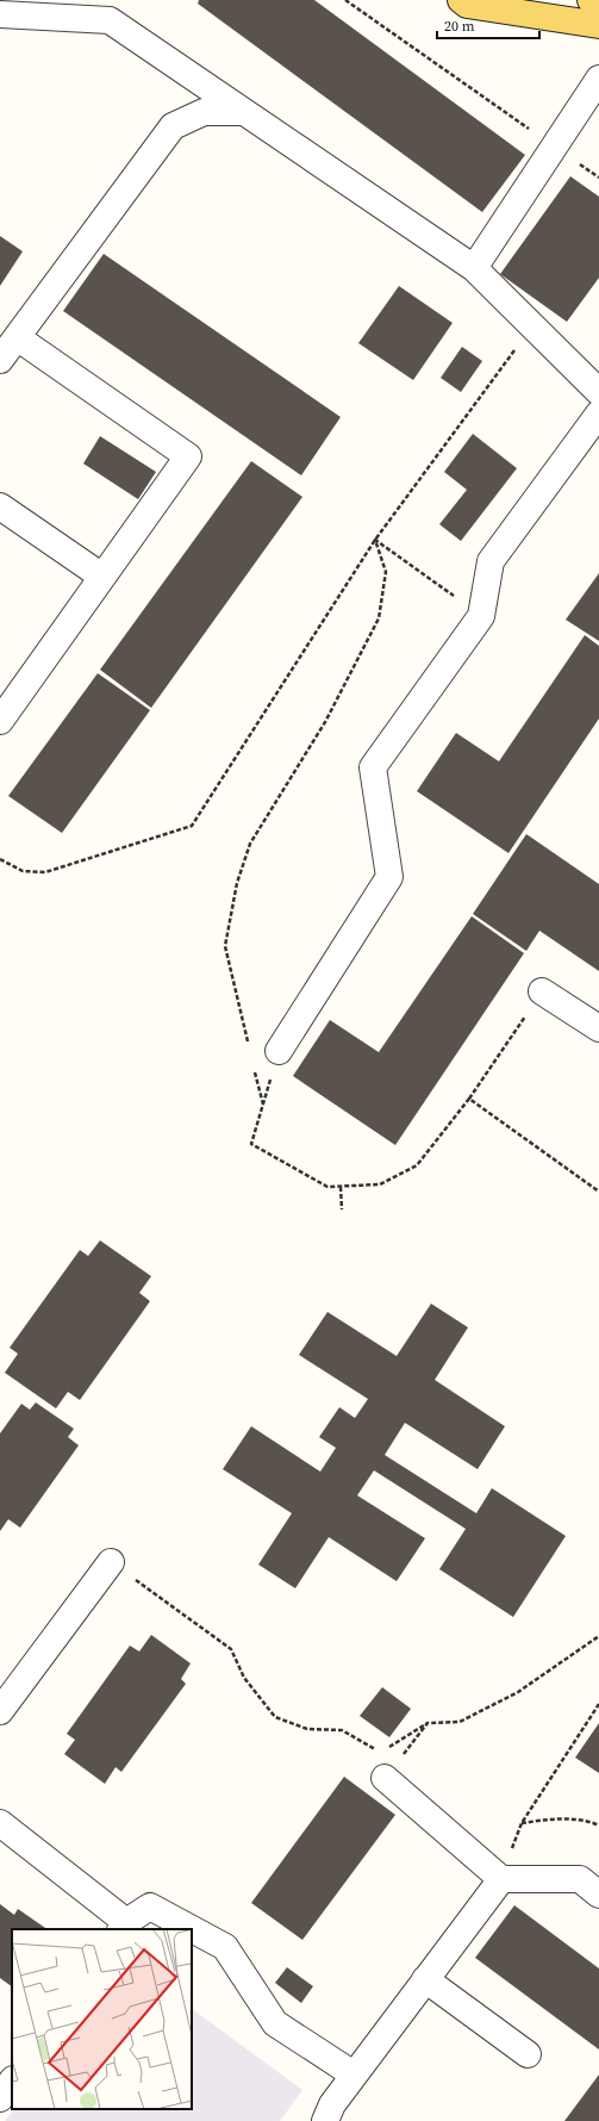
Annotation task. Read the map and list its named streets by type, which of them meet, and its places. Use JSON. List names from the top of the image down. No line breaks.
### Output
{"scale_bar":"20 m"}
